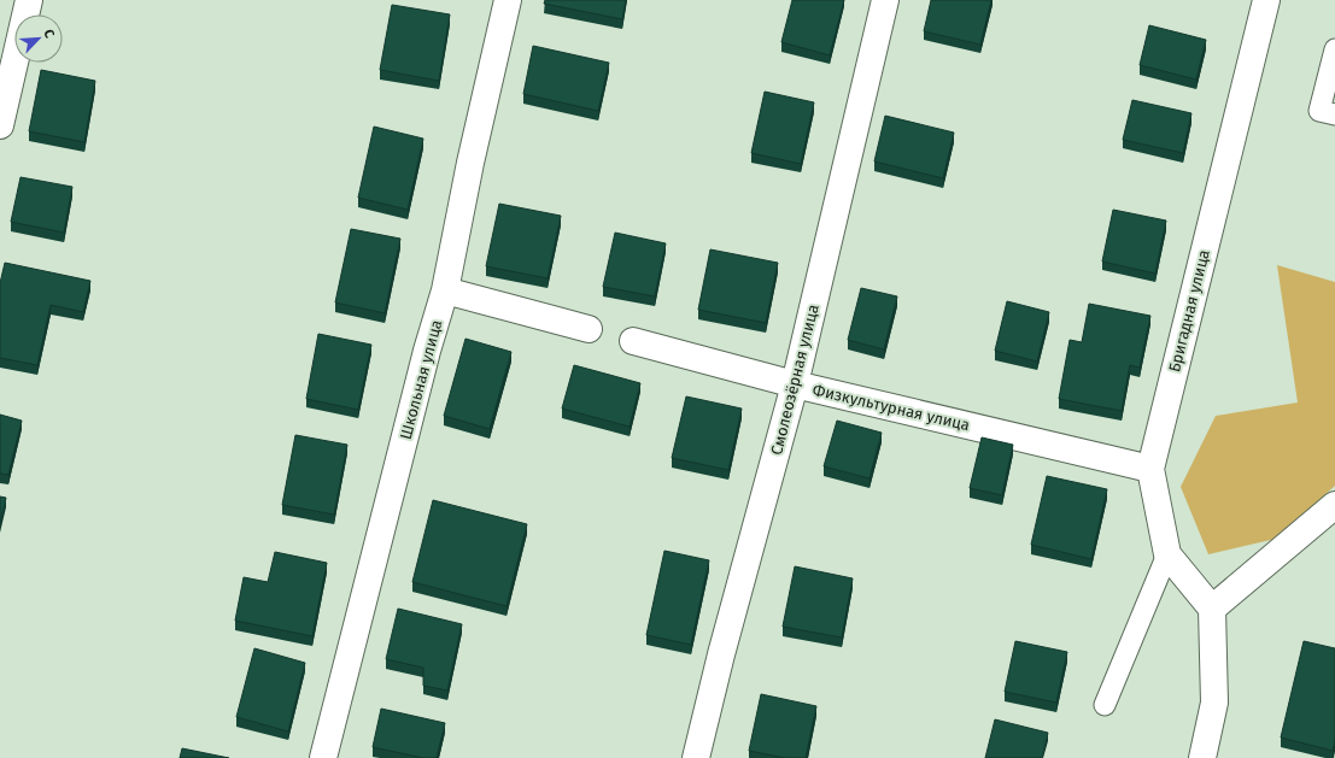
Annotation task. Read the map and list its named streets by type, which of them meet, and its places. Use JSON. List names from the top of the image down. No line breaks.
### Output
{"streets":{"street":["Бригадная улица","Школьная улица","Смолеозёрная улица","Физкультурная улица"]},"crossings":[["Бригадная улица","Физкультурная улица"],["Смолеозёрная улица","Физкультурная улица"]],"north":"top right"}
